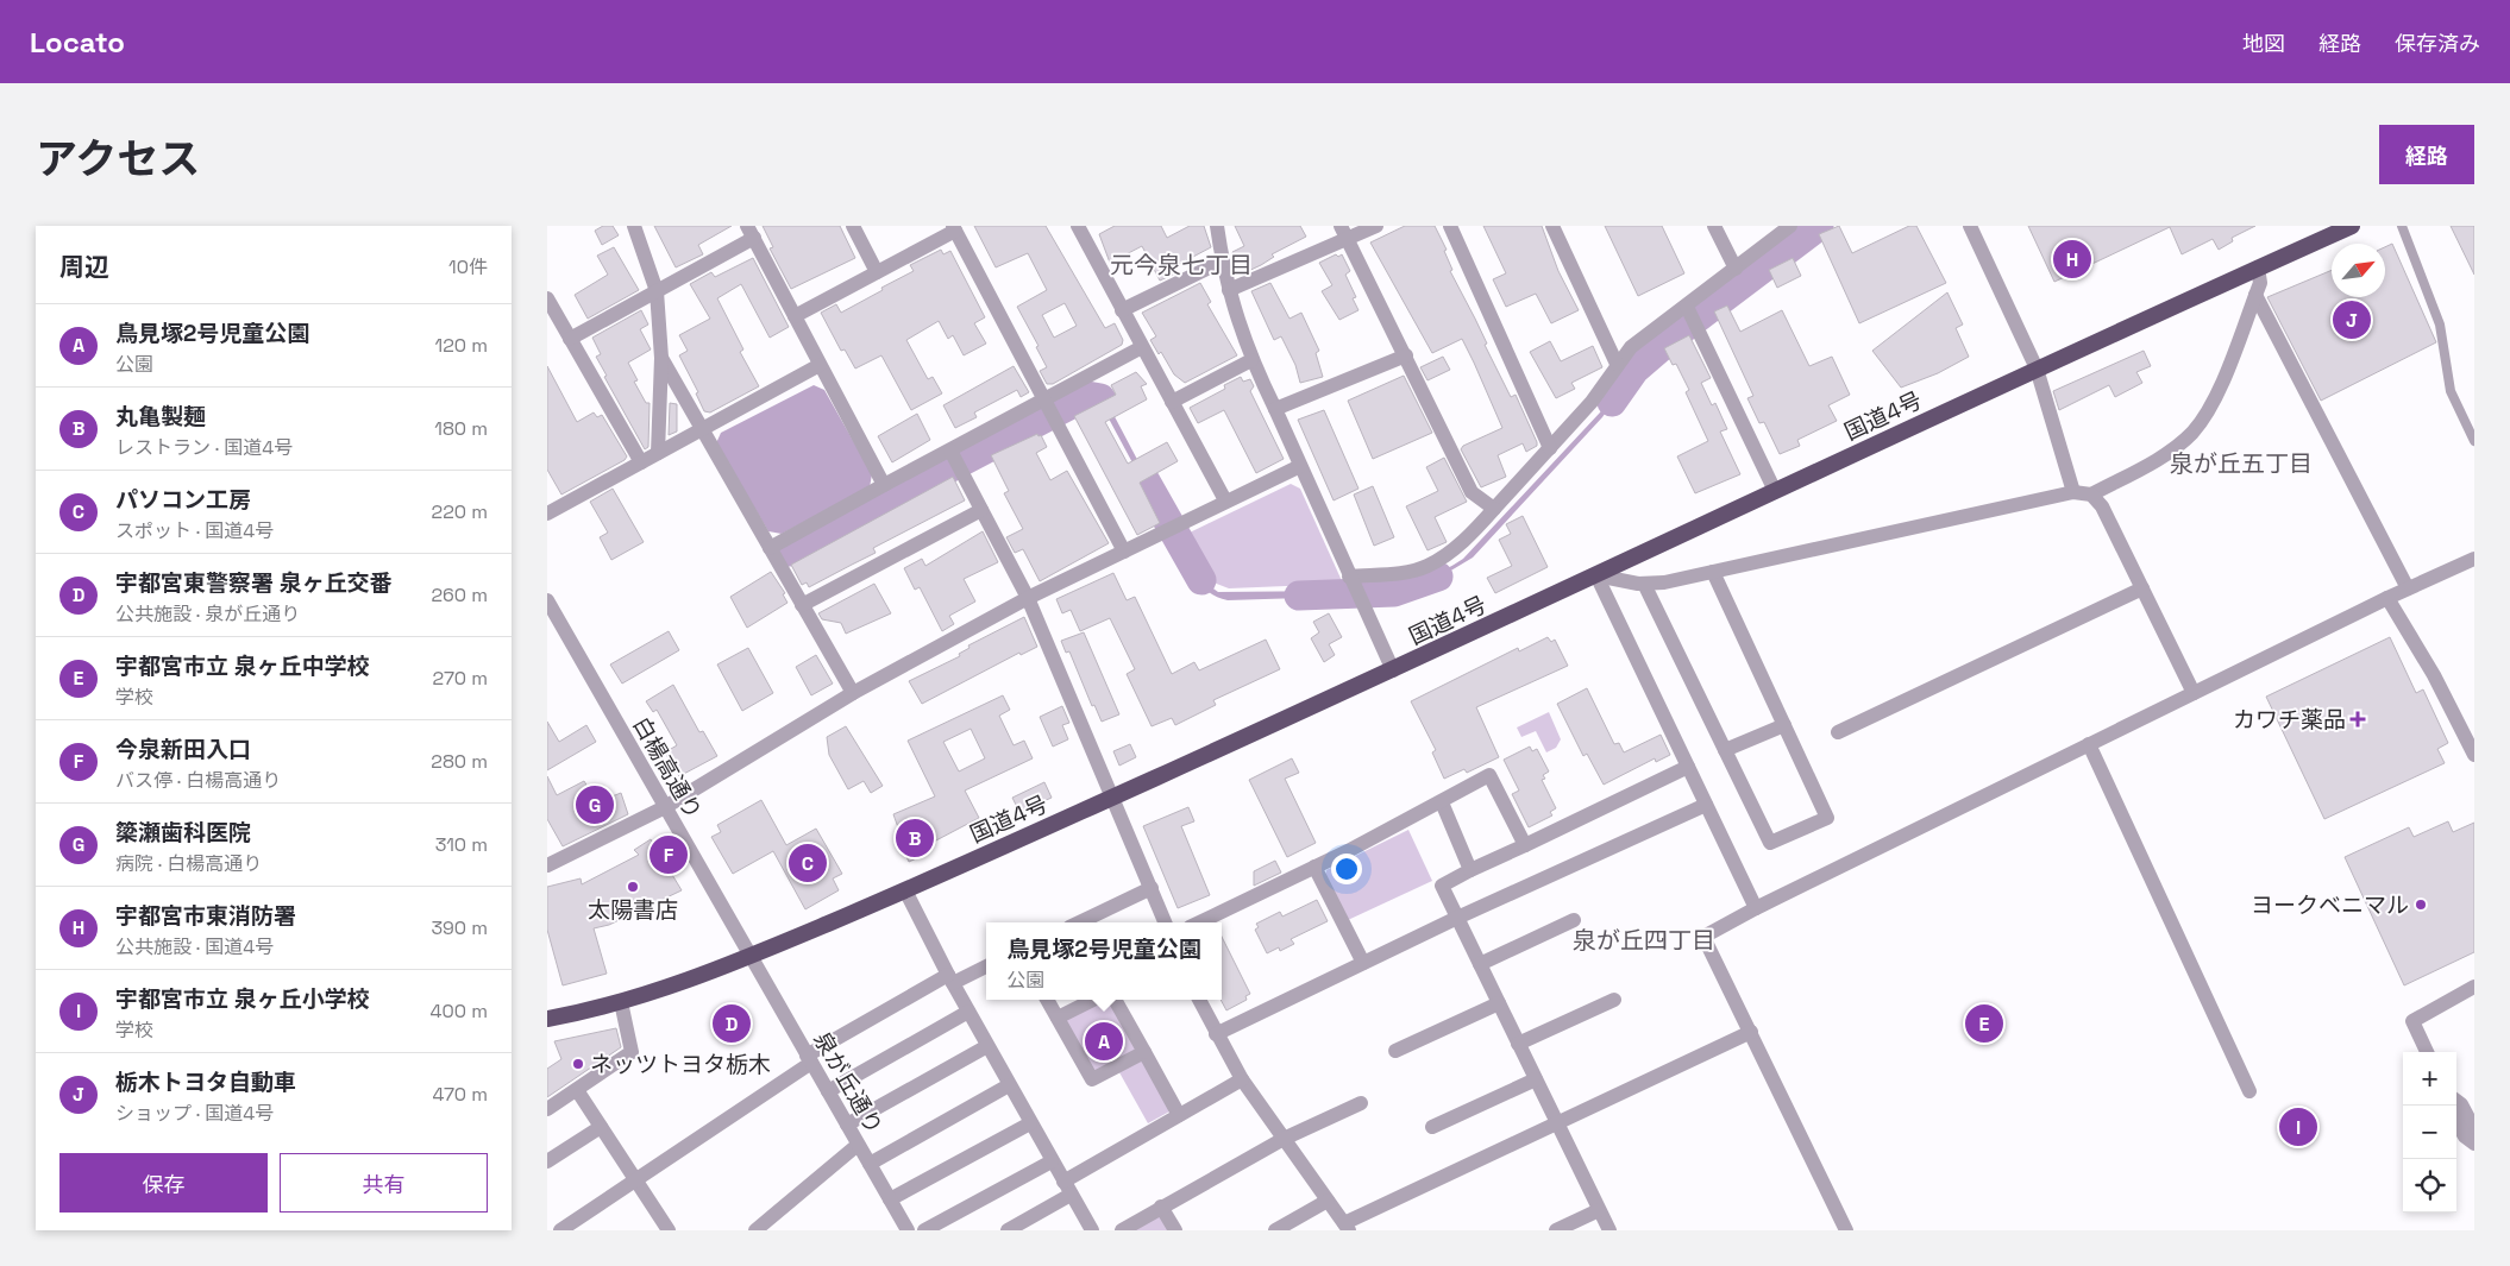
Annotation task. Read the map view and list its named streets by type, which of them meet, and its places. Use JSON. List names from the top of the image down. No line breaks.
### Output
{"streets":{"highway":["国道4号"],"street":["白楊高通り","泉が丘通り"]},"crossings":[["国道4号","白楊高通り"],["国道4号","泉が丘通り"],["白楊高通り","泉が丘通り"]],"districts":["元今泉七丁目","泉が丘五丁目","泉が丘四丁目"],"places":{"health":["カワチ薬品"],"other":["太陽書店","ヨークベニマル","ネッツトヨタ栃木"]},"north":"top right","page":{"header":"Locato","nav":["地図","経路","保存済み"],"title":"アクセス","buttons":["経路",["保存","共有"]],"heading":["周辺","10件"],"pins":["H","J","G","B","F","C","D","E","A","I"],"list":[{"mark":"A","name":"鳥見塚2号児童公園","note":"公園","value":"120 m"},{"mark":"B","name":"丸亀製麺","note":"レストラン · 国道4号","value":"180 m"},{"mark":"C","name":"パソコン工房","note":"スポット · 国道4号","value":"220 m"},{"mark":"D","name":"宇都宮東警察署 泉ヶ丘交番","note":"公共施設 · 泉が丘通り","value":"260 m"},{"mark":"E","name":"宇都宮市立 泉ヶ丘中学校","note":"学校","value":"270 m"},{"mark":"F","name":"今泉新田入口","note":"バス停 · 白楊高通り","value":"280 m"},{"mark":"G","name":"簗瀬歯科医院","note":"病院 · 白楊高通り","value":"310 m"},{"mark":"H","name":"宇都宮市東消防署","note":"公共施設 · 国道4号","value":"390 m"},{"mark":"I","name":"宇都宮市立 泉ヶ丘小学校","note":"学校","value":"400 m"},{"mark":"J","name":"栃木トヨタ自動車","note":"ショップ · 国道4号","value":"470 m"}],"popup":["鳥見塚2号児童公園","公園"],"map_buttons":["+","−"]}}
